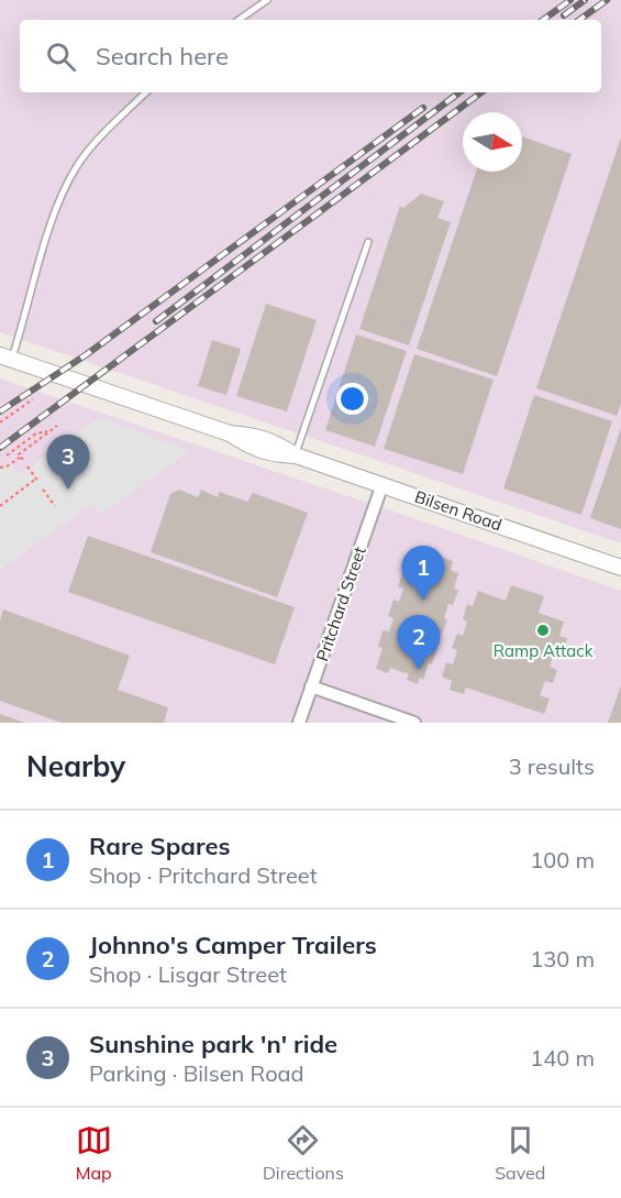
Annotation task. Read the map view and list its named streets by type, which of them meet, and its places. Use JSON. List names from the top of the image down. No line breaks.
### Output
{"streets":{"street":["Bilsen Road","Pritchard Street"]},"crossings":[["Bilsen Road","Pritchard Street"]],"places":["Ramp Attack"],"north":"right","page":{"search":"Search here","pins":["3","1","2"],"heading":["Nearby","3 results"],"list":[{"mark":"1","name":"Rare Spares","note":"Shop · Pritchard Street","value":"100 m"},{"mark":"2","name":"Johnno's Camper Trailers","note":"Shop · Lisgar Street","value":"130 m"},{"mark":"3","name":"Sunshine park 'n' ride","note":"Parking · Bilsen Road","value":"140 m"}],"nav":["Map","Directions","Saved"]}}
